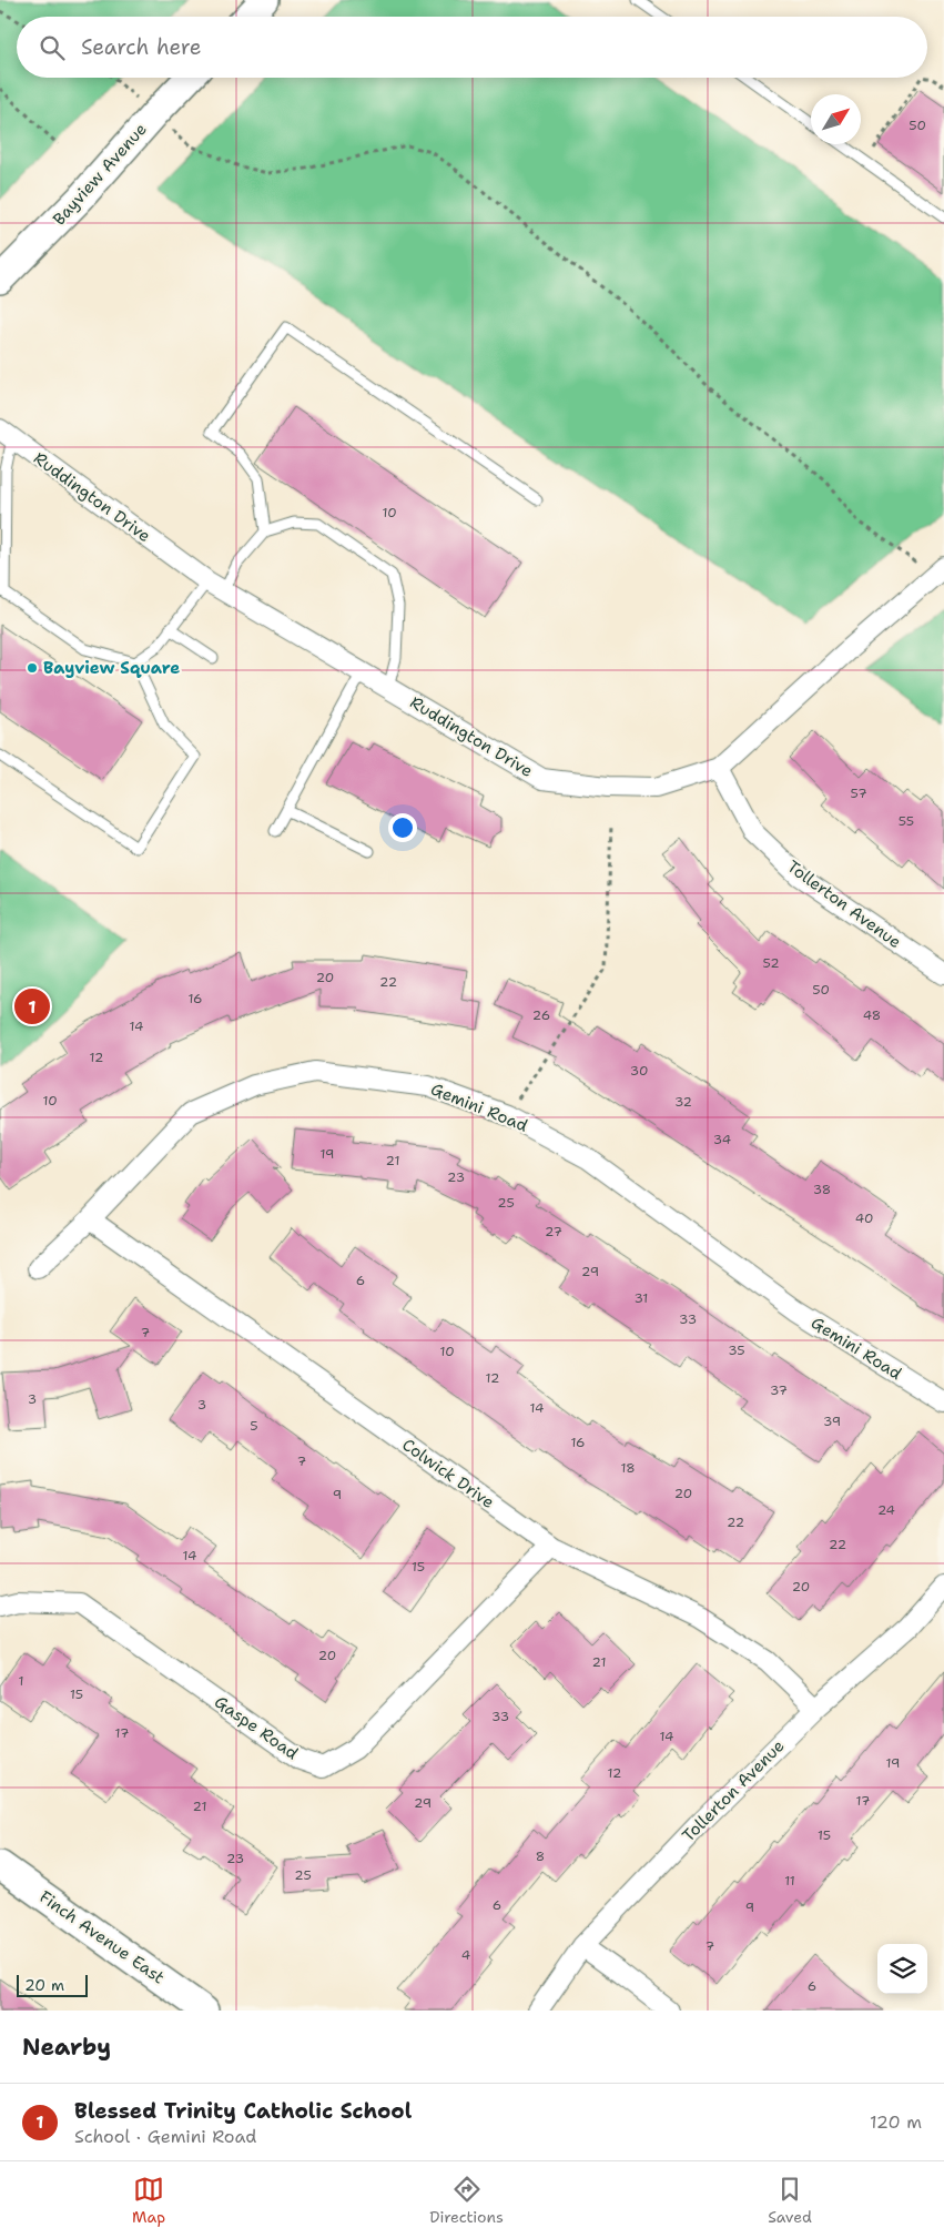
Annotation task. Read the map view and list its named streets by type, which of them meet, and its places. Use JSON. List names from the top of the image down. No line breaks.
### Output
{"streets":{"main road":["Bayview Avenue","Finch Avenue East"],"street":["Ruddington Drive","Tollerton Avenue","Gemini Road","Colwick Drive","Gaspe Road"]},"crossings":[["Ruddington Drive","Tollerton Avenue"],["Tollerton Avenue","Colwick Drive"],["Gemini Road","Colwick Drive"],["Colwick Drive","Gaspe Road"]],"places":["Bayview Square"],"house_numbers":["50","10","57","55","52","20","22","50","16","26","48","14","12","30","10","32","34","19","21","23","38","25","40","27","29","6","31","33","7","35","10","12","37","3","3","14","39","5","16","7","18","20","9","24","22","22","14","15","20","20","21","1","15","33","17","14","19","12","17","29","21","15","8","23","25","11","6","9","7","4","6"],"scale_bar":"20 m","north":"top right","page":{"search":"Search here","pins":"1","scale":"20 m","heading":"Nearby","list":[{"mark":"1","name":"Blessed Trinity Catholic School","note":"School · Gemini Road","value":"120 m"}],"nav":["Map","Directions","Saved"]}}
